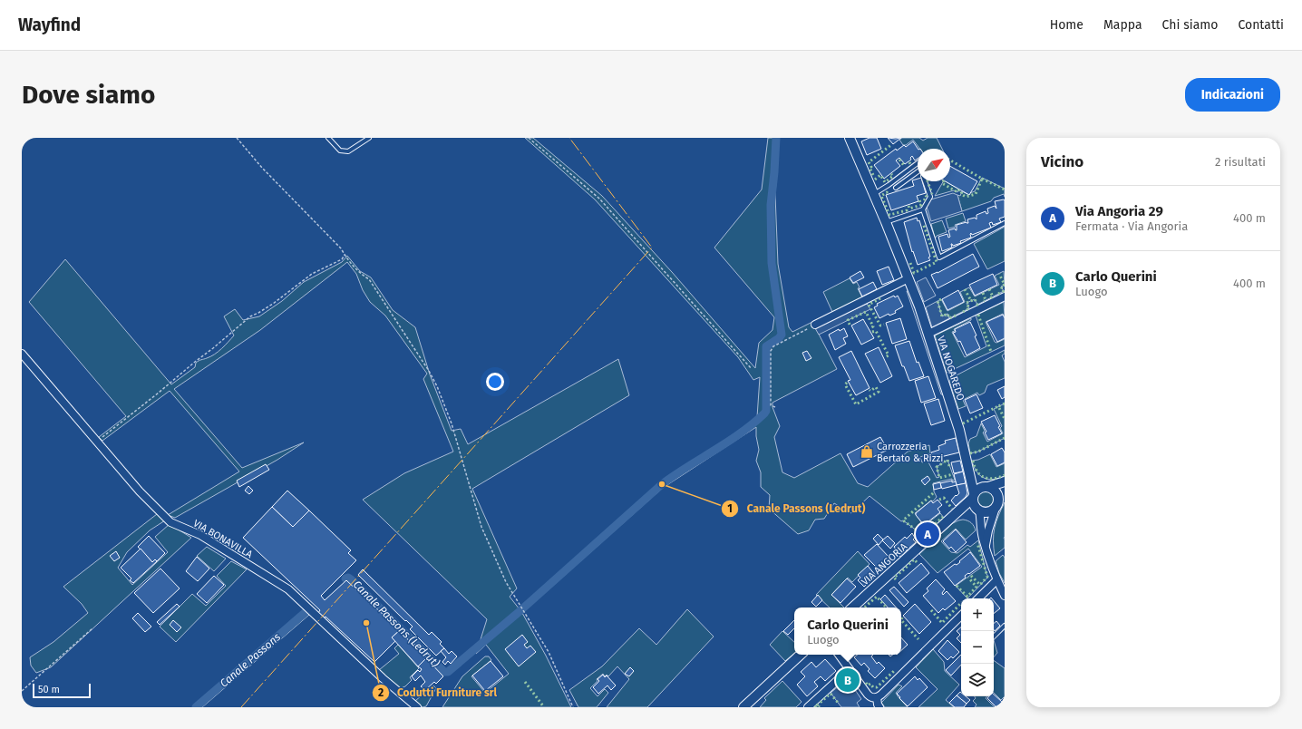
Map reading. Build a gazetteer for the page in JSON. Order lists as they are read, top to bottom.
{
  "streets": {
    "street": ["VIA NOGAREDO", "VIA BONAVILLA", "VIA ANGORIA"]
  },
  "crossings": [
    ["VIA NOGAREDO", "VIA ANGORIA"]
  ],
  "water": ["Canale Passons (Ledrut)", "Canale Passons"],
  "places": {
    "shop": ["Carrozzeria Bertato & Rizzi"],
    "other": ["Canale Passons (Ledrut)", "Codutti Furniture srl"]
  },
  "scale_bar": "50 m",
  "north": "top right",
  "page": {
    "header": "Wayfind",
    "nav": [
      "Home",
      "Mappa",
      "Chi siamo",
      "Contatti"
    ],
    "buttons": "Indicazioni",
    "title": "Dove siamo",
    "heading": ["Vicino", "2 risultati"],
    "list": [
      {
        "mark": "A",
        "name": "Via Angoria 29",
        "note": "Fermata · Via Angoria",
        "value": "400 m"
      },
      {
        "mark": "B",
        "name": "Carlo Querini",
        "note": "Luogo",
        "value": "400 m"
      }
    ],
    "pins": ["A", "B"],
    "map_buttons": ["+", "−"],
    "popup": ["Carlo Querini", "Luogo"],
    "scale": "50 m"
  }
}
